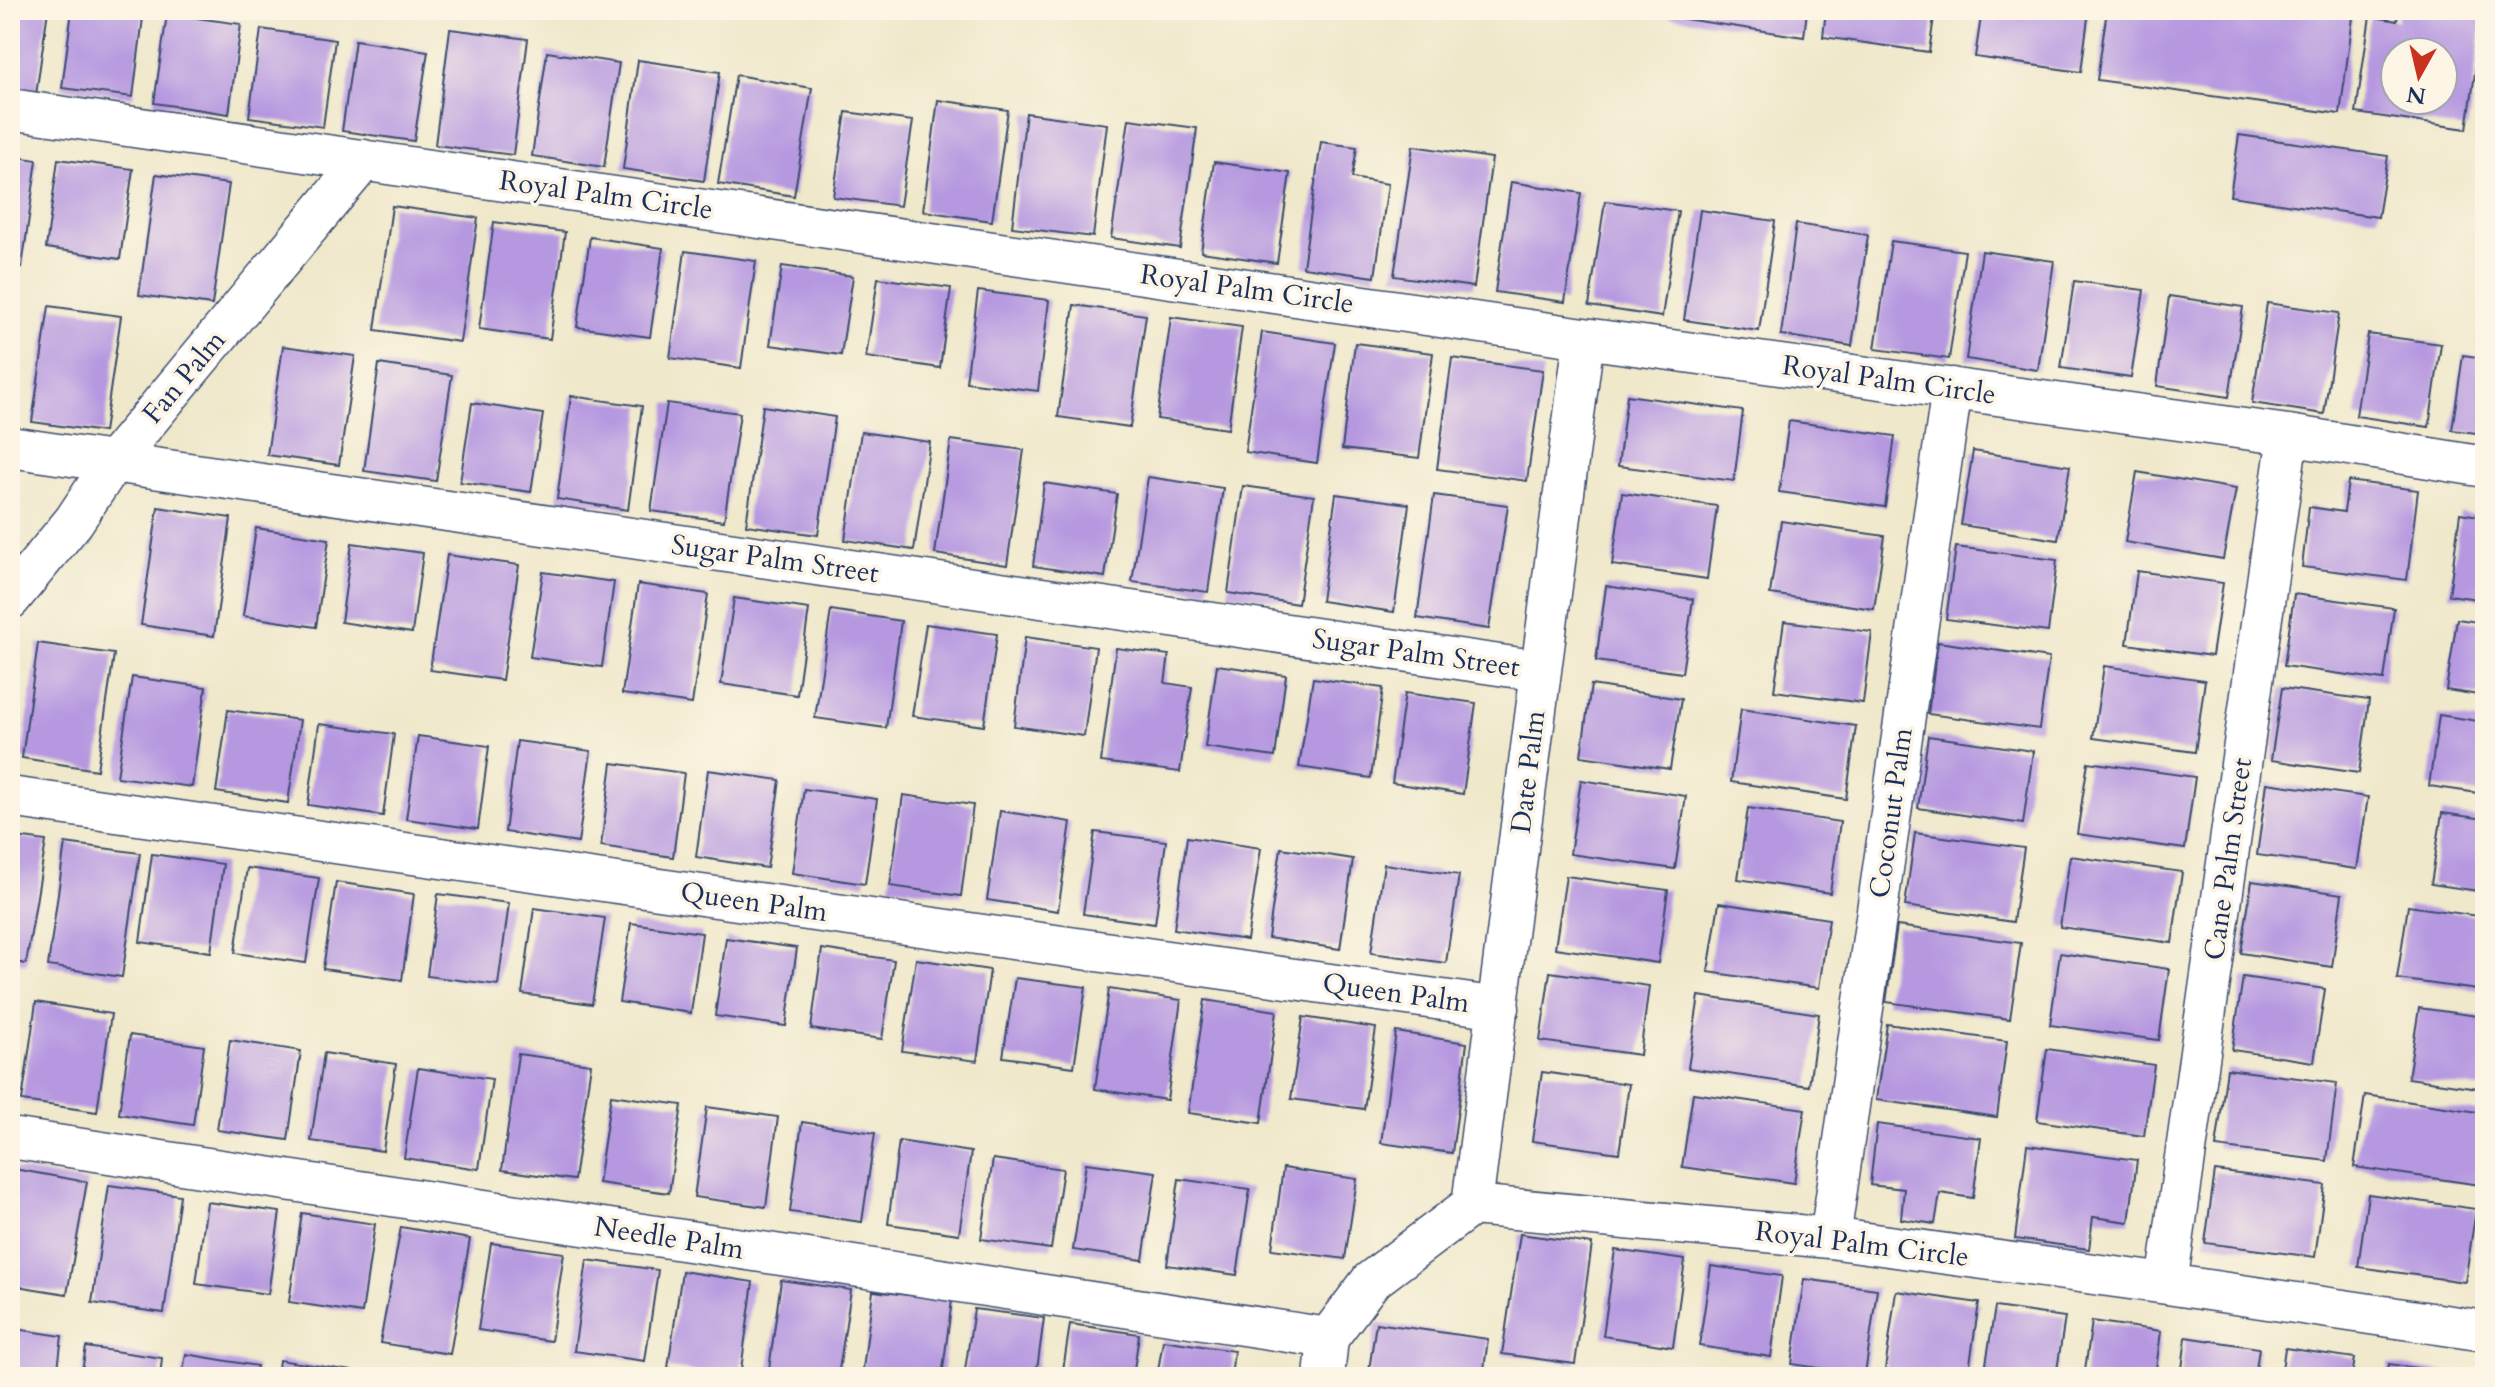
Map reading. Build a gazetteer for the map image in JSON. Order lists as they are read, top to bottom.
{
  "streets": {
    "street": [
      "Royal Palm Circle",
      "Fan Palm",
      "Sugar Palm Street",
      "Date Palm",
      "Coconut Palm",
      "Cane Palm Street",
      "Queen Palm",
      "Needle Palm"
    ]
  },
  "crossings": [
    ["Royal Palm Circle", "Fan Palm"],
    ["Royal Palm Circle", "Date Palm"],
    ["Royal Palm Circle", "Coconut Palm"],
    ["Royal Palm Circle", "Cane Palm Street"],
    ["Fan Palm", "Sugar Palm Street"],
    ["Sugar Palm Street", "Date Palm"],
    ["Date Palm", "Queen Palm"]
  ],
  "north": "bottom"
}
